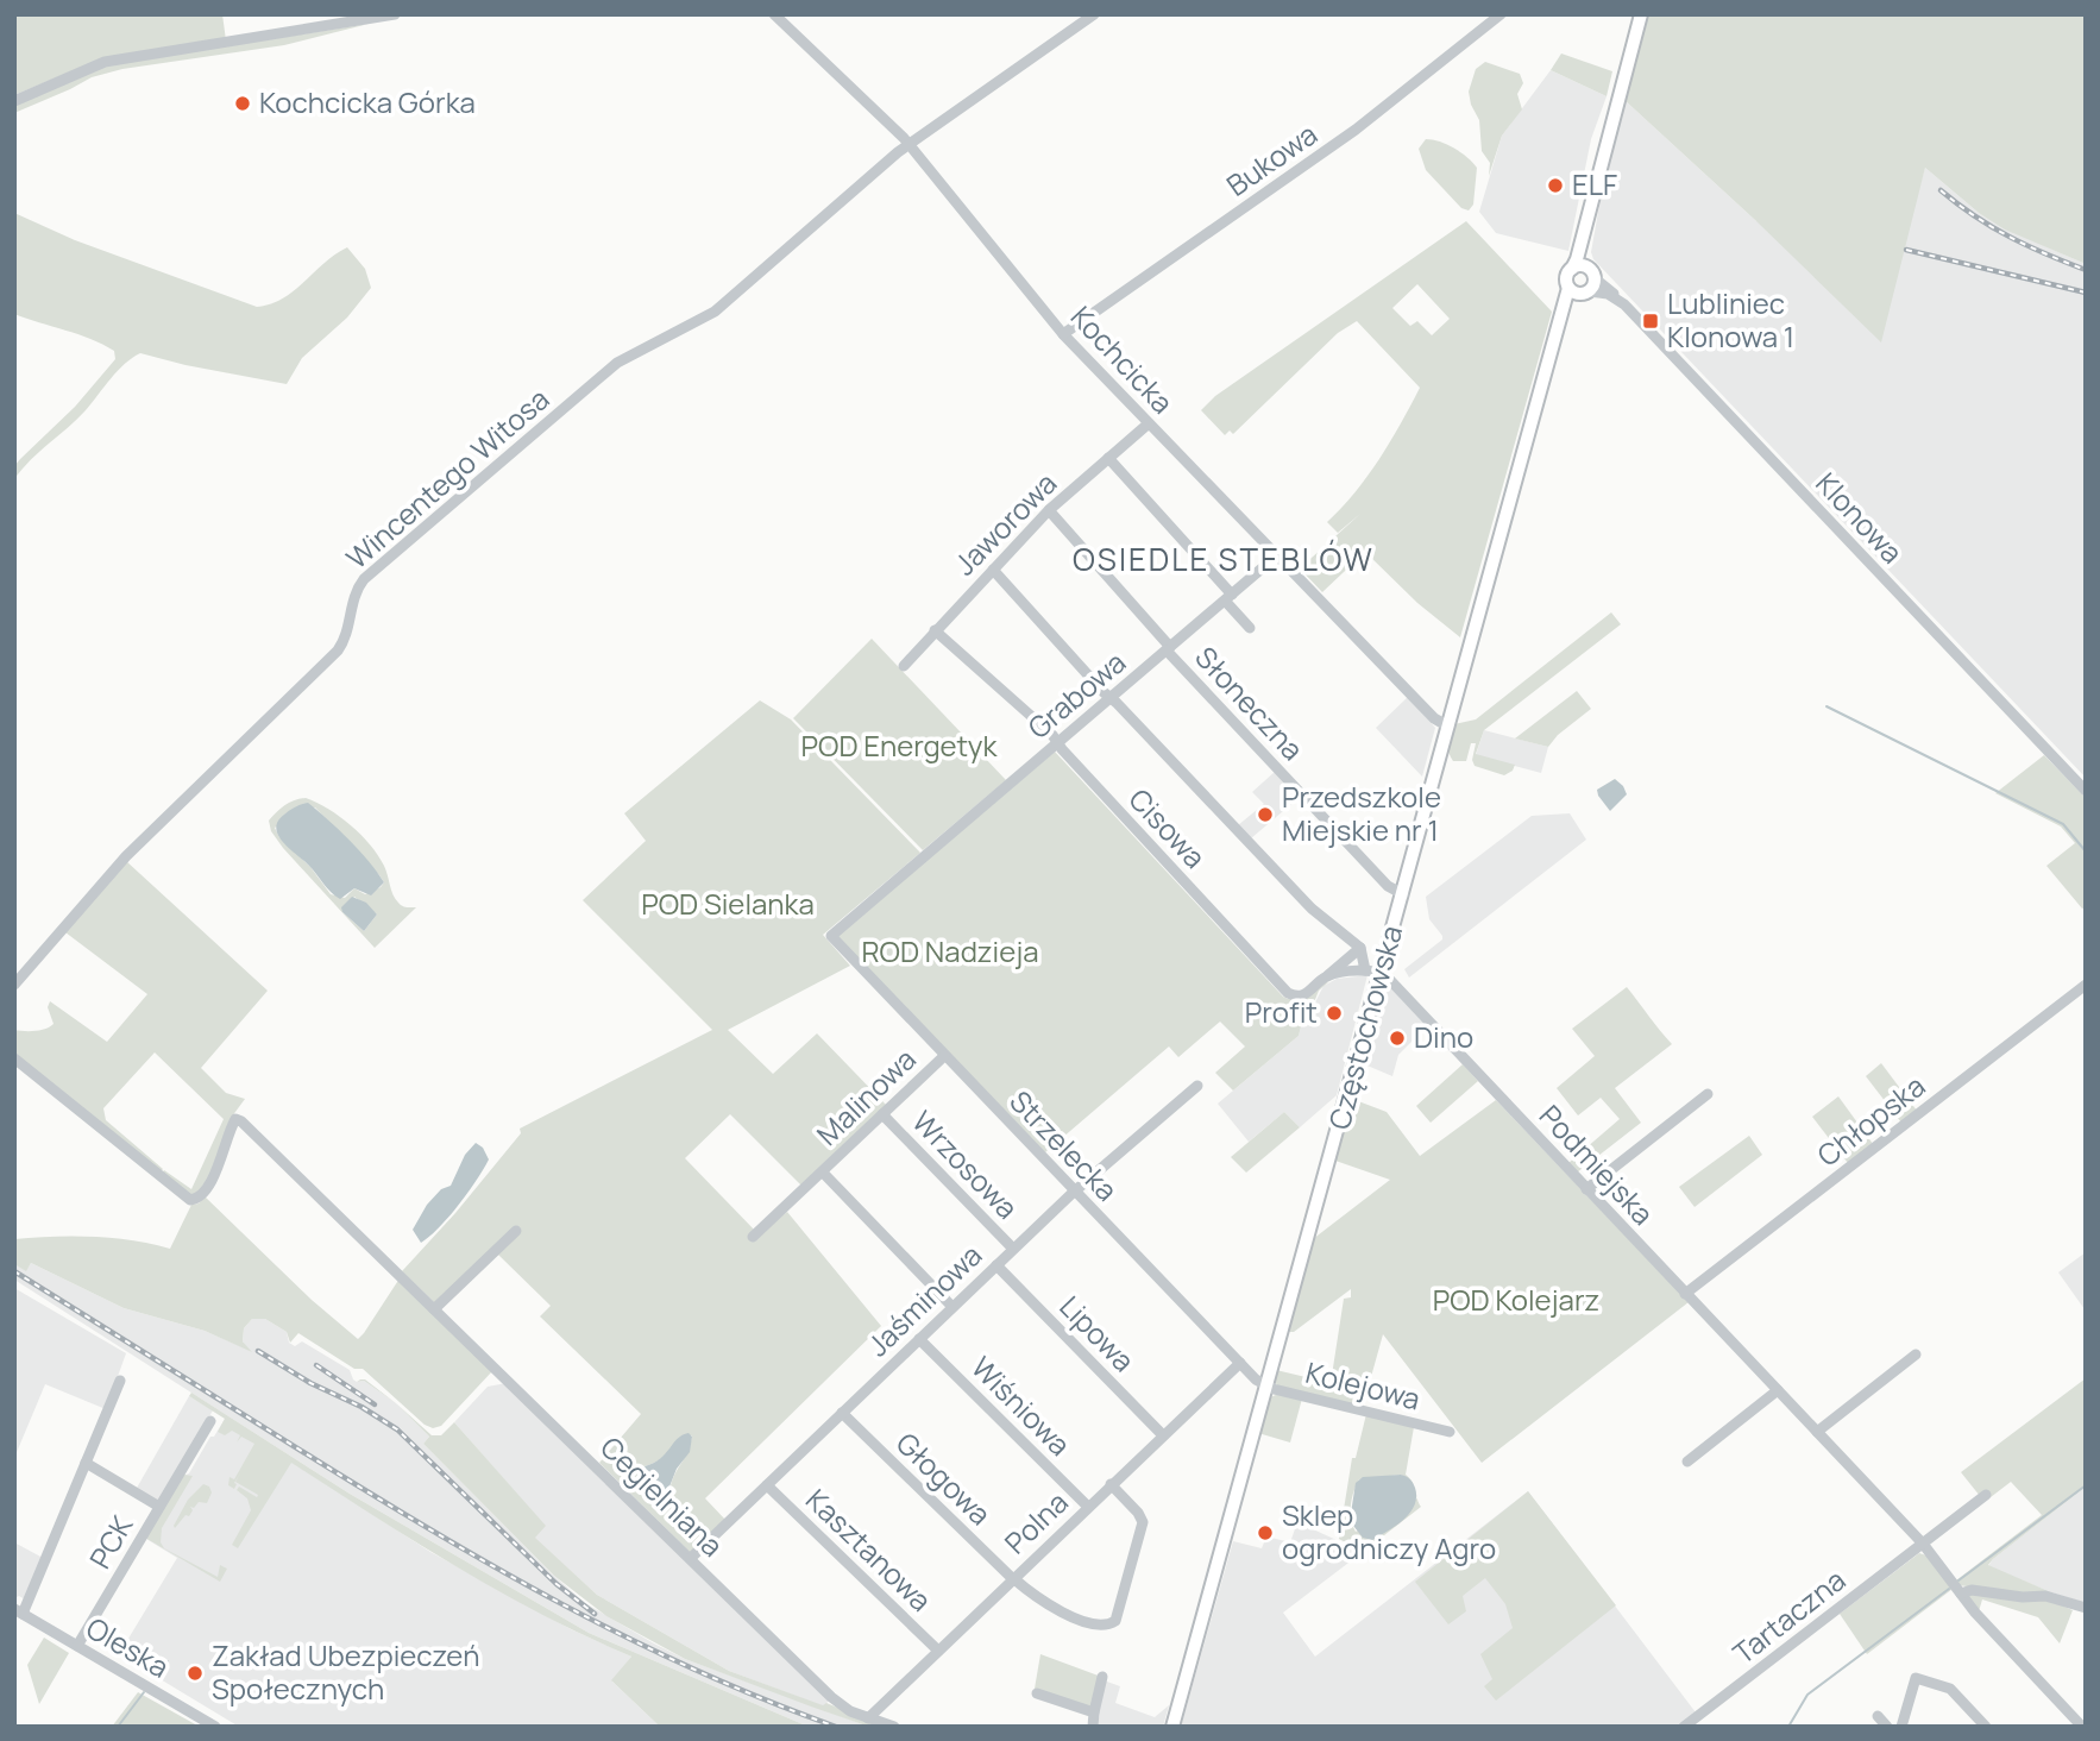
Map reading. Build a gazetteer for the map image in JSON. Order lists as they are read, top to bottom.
{
  "streets": {
    "main road": ["Częstochowska"],
    "street": [
      "Bukowa",
      "Kochcicka",
      "Wincentego Witosa",
      "Klonowa",
      "Jaworowa",
      "Grabowa",
      "Słoneczna",
      "Cisowa",
      "Malinowa",
      "Chłopska",
      "Strzelecka",
      "Wrzosowa",
      "Podmiejska",
      "Jaśminowa",
      "Lipowa",
      "Kolejowa",
      "Wiśniowa",
      "Głogowa",
      "Cegielniana",
      "Polna",
      "PCK",
      "Kasztanowa",
      "Tartaczna",
      "Oleska"
    ]
  },
  "crossings": [
    ["Bukowa", "Kochcicka"],
    ["Kochcicka", "Wincentego Witosa"],
    ["Kochcicka", "Jaworowa"],
    ["Kochcicka", "Grabowa"],
    ["Kochcicka", "Częstochowska"],
    ["Klonowa", "Częstochowska"],
    ["Jaworowa", "Słoneczna"],
    ["Jaworowa", "Cisowa"],
    ["Grabowa", "Słoneczna"],
    ["Grabowa", "Cisowa"],
    ["Grabowa", "Strzelecka"],
    ["Słoneczna", "Częstochowska"],
    ["Cisowa", "Częstochowska"],
    ["Cisowa", "Podmiejska"],
    ["Częstochowska", "Strzelecka"],
    ["Częstochowska", "Podmiejska"],
    ["Częstochowska", "Kolejowa"],
    ["Malinowa", "Strzelecka"],
    ["Malinowa", "Wrzosowa"],
    ["Malinowa", "Jaśminowa"],
    ["Chłopska", "Podmiejska"],
    ["Strzelecka", "Jaśminowa"],
    ["Strzelecka", "Kolejowa"],
    ["Strzelecka", "Polna"],
    ["Wrzosowa", "Jaśminowa"],
    ["Podmiejska", "Tartaczna"],
    ["Jaśminowa", "Lipowa"],
    ["Jaśminowa", "Wiśniowa"],
    ["Jaśminowa", "Głogowa"],
    ["Jaśminowa", "Cegielniana"],
    ["Jaśminowa", "Kasztanowa"],
    ["Lipowa", "Polna"],
    ["Wiśniowa", "Polna"],
    ["Głogowa", "Polna"],
    ["Cegielniana", "Polna"],
    ["Polna", "Kasztanowa"],
    ["PCK", "Oleska"]
  ],
  "districts": ["OSIEDLE STEBLÓW"],
  "parks": [
    "POD Energetyk",
    "POD Sielanka",
    "ROD Nadzieja",
    "POD Kolejarz"
  ],
  "places": {
    "other": [
      "Kochcicka Górka",
      "ELF",
      "Przedszkole Miejskie nr 1",
      "Profit",
      "Dino",
      "Sklep ogrodniczy Agro",
      "Zakład Ubezpieczeń Społecznych"
    ],
    "transit": ["Lubliniec Klonowa 1"]
  }
}
